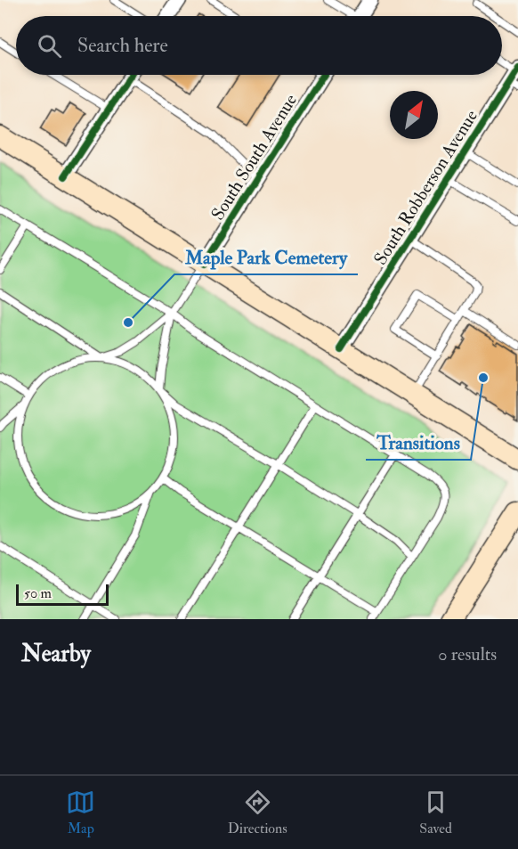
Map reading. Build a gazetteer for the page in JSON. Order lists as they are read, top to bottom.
{
  "streets": {
    "street": ["South South Avenue", "South Robberson Avenue"]
  },
  "places": ["Maple Park Cemetery", "Transitions"],
  "scale_bar": "50 m",
  "north": "top right",
  "page": {
    "search": "Search here",
    "scale": "50 m",
    "heading": ["Nearby", "0 results"],
    "nav": ["Map", "Directions", "Saved"]
  }
}
